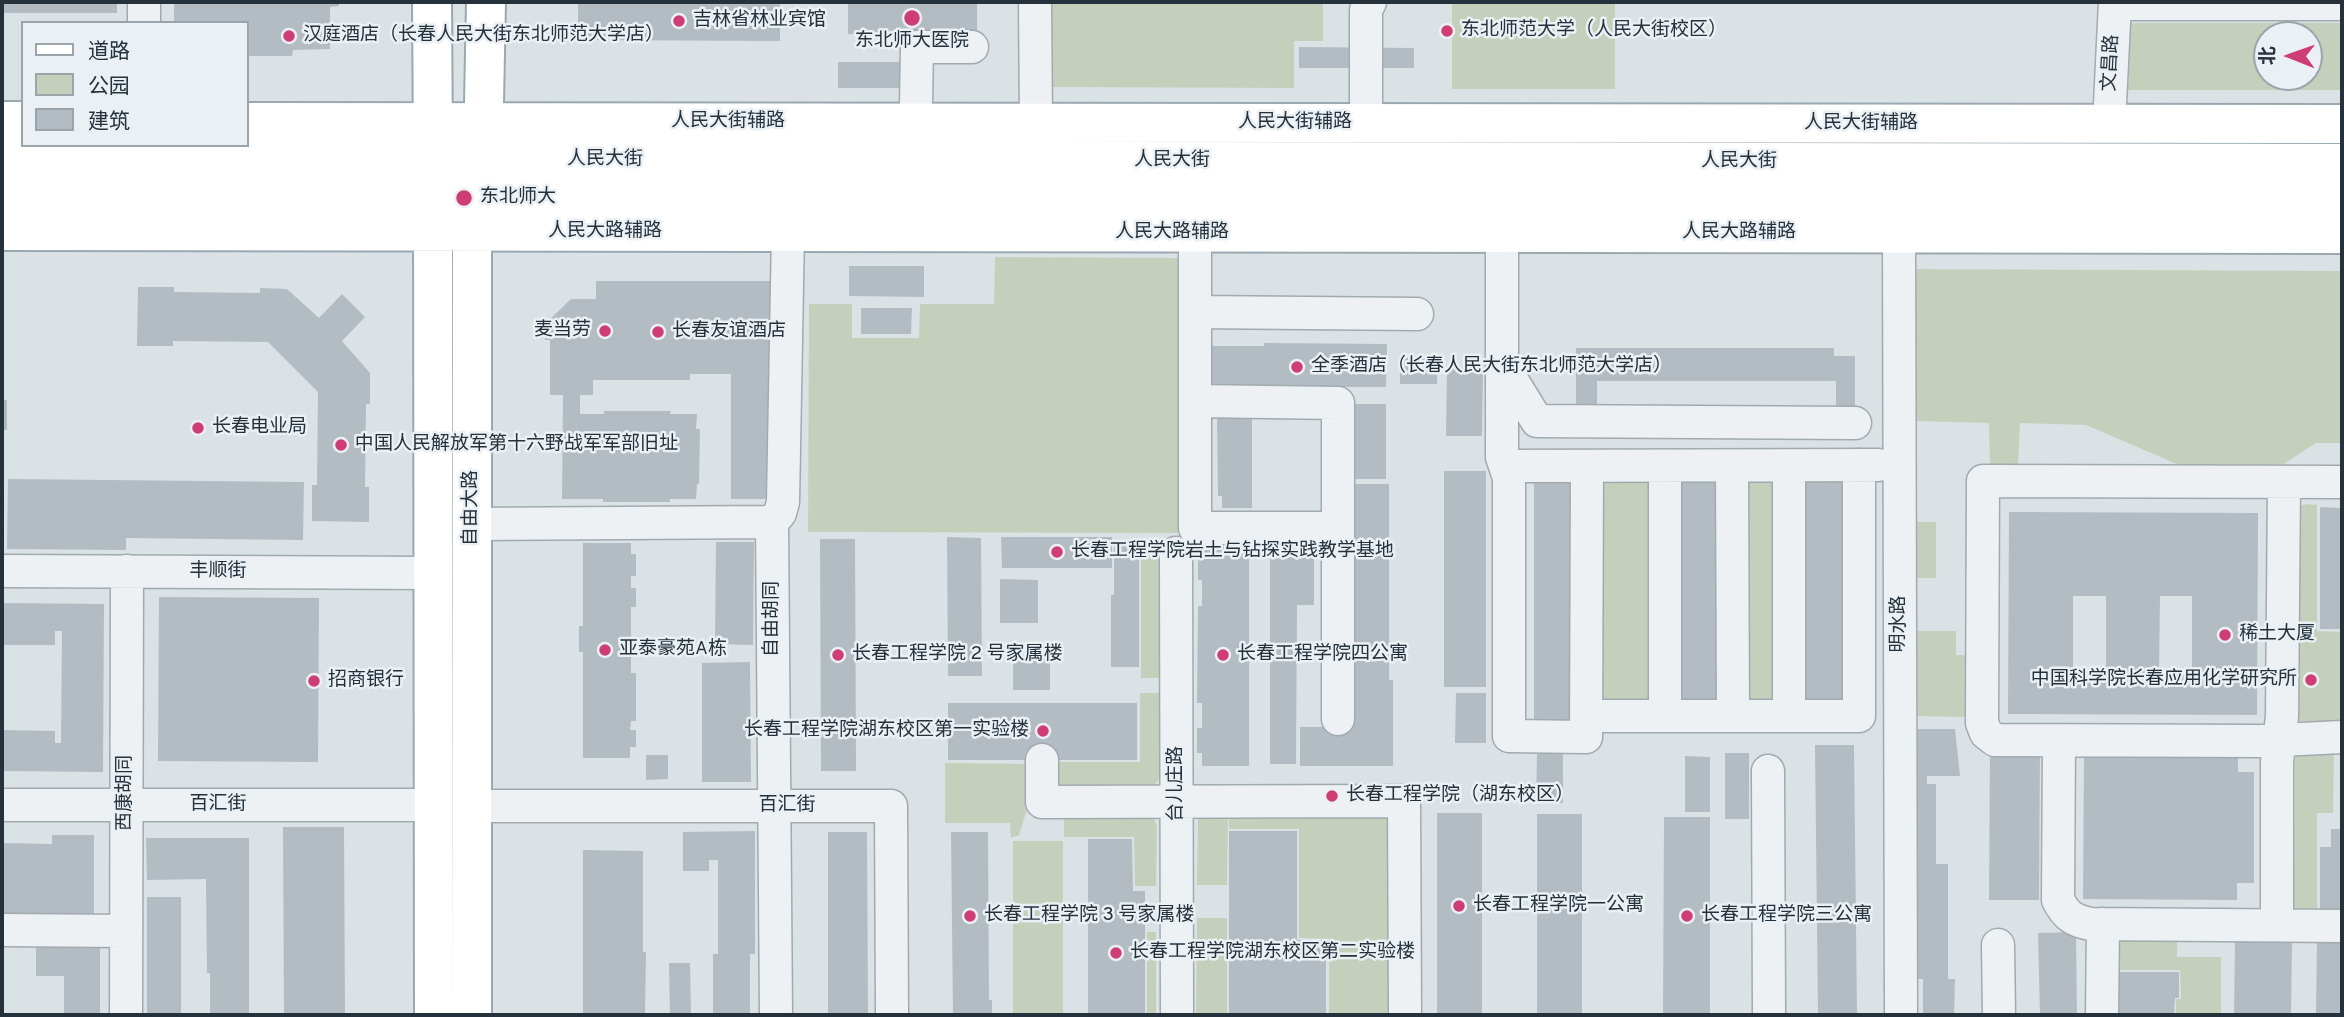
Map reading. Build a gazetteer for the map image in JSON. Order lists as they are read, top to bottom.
{
  "streets": {
    "main road": [
      "人民大街辅路",
      "人民大街",
      "人民大路辅路",
      "自由大路"
    ],
    "street": [
      "文昌路",
      "丰顺街",
      "自由胡同",
      "明水路",
      "台儿庄路",
      "西康胡同",
      "百汇街"
    ]
  },
  "crossings": [
    ["文昌路", "人民大街辅路"],
    ["人民大街辅路", "自由大路"],
    ["人民大街", "人民大路辅路"],
    ["人民大街", "自由大路"],
    ["人民大路辅路", "自由大路"],
    ["人民大路辅路", "自由胡同"],
    ["人民大路辅路", "明水路"],
    ["自由大路", "丰顺街"],
    ["自由大路", "百汇街"],
    ["丰顺街", "西康胡同"],
    ["自由胡同", "百汇街"],
    ["西康胡同", "百汇街"]
  ],
  "places": [
    "东北师大医院",
    "吉林省林业宾馆",
    "东北师范大学（人民大街校区）",
    "汉庭酒店（长春人民大街东北师范大学店）",
    "东北师大",
    "麦当劳",
    "长春友谊酒店",
    "全季酒店（长春人民大街东北师范大学店）",
    "长春电业局",
    "中国人民解放军第十六野战军军部旧址",
    "长春工程学院岩土与钻探实践教学基地",
    "稀土大厦",
    "亚泰豪苑A栋",
    "长春工程学院 2 号家属楼",
    "长春工程学院四公寓",
    "中国科学院长春应用化学研究所",
    "招商银行",
    "长春工程学院湖东校区第一实验楼",
    "长春工程学院（湖东校区）",
    "长春工程学院一公寓",
    "长春工程学院 3 号家属楼",
    "长春工程学院三公寓",
    "长春工程学院湖东校区第二实验楼"
  ],
  "legend": ["道路", "公园", "建筑"],
  "north": "left"
}
